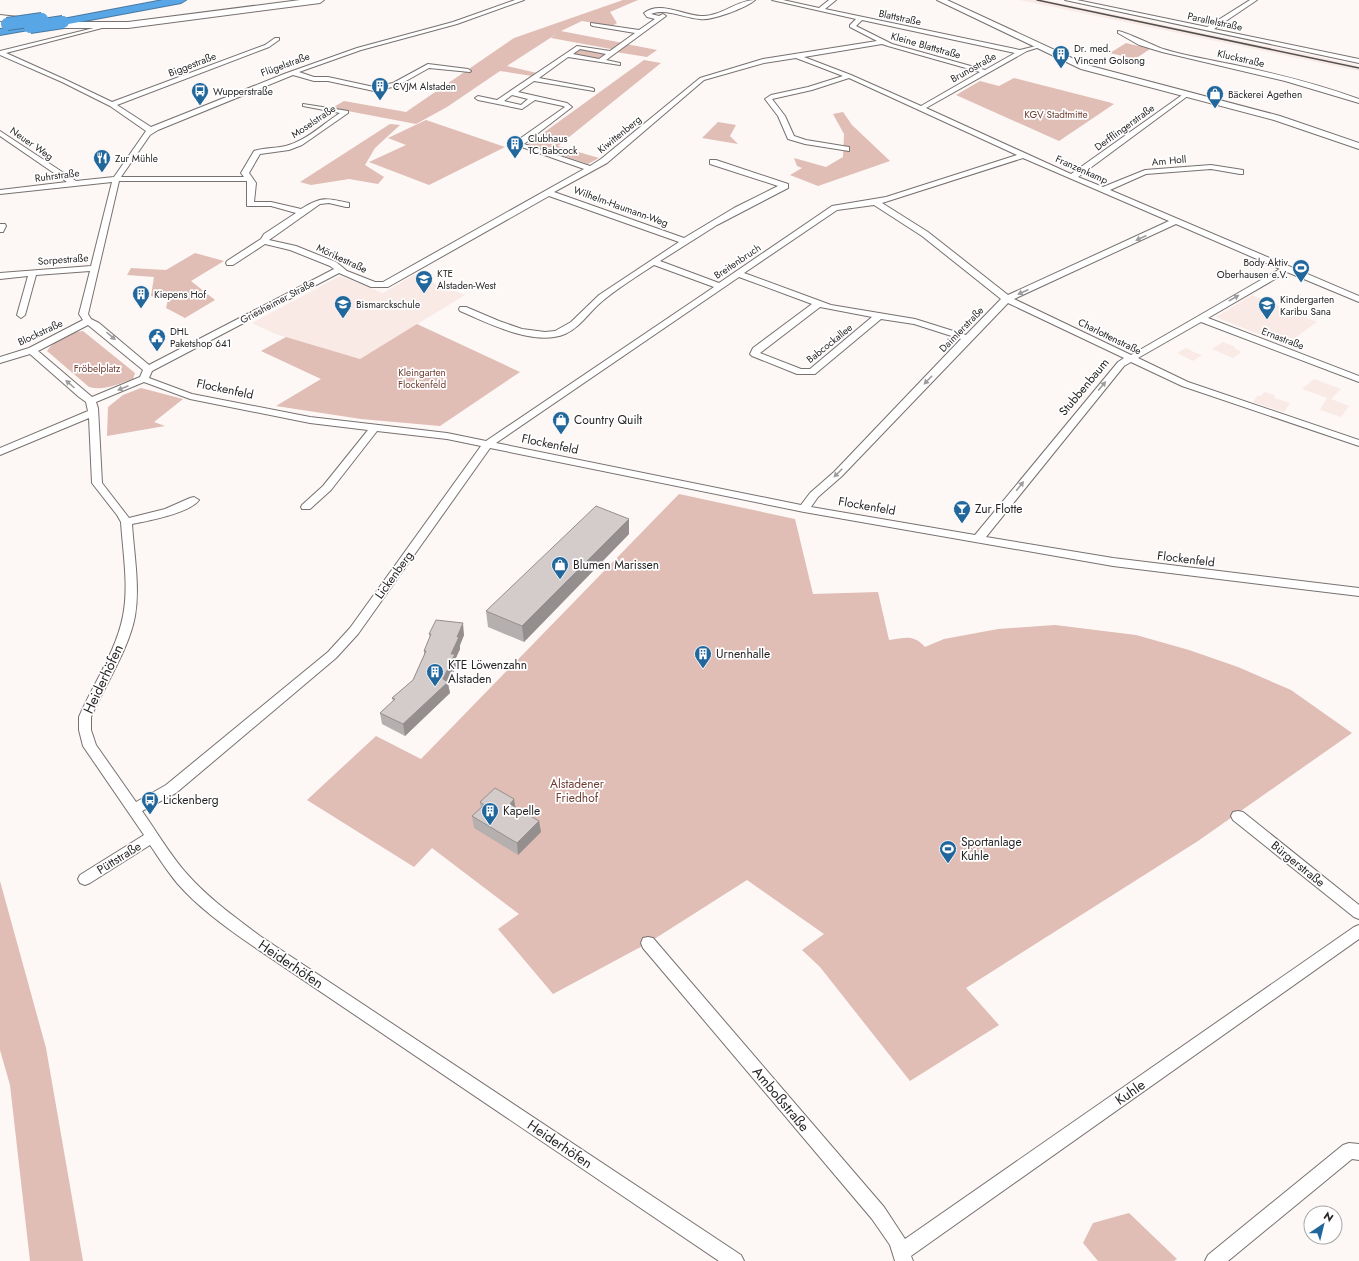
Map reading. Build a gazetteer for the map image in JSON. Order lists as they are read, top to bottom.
{
  "streets": {
    "street": [
      "Blattstraße",
      "Parallelstraße",
      "Kleine Blattstraße",
      "Kluckstraße",
      "Biggestraße",
      "Flügelstraße",
      "Brunostraße",
      "Moselstraße",
      "Derfflingerstraße",
      "Kiwittenberg",
      "Neuer Weg",
      "Am Holl",
      "Franzenkamp",
      "Ruhrstraße",
      "Wilhelm-Haumann-Weg",
      "Mörikestraße",
      "Sorpestraße",
      "Breitenbruch",
      "Griesheimer Straße",
      "Daimlerstraße",
      "Blockstraße",
      "Charlottenstraße",
      "Ernastraße",
      "Babcockallee",
      "Stubbenbaum",
      "Flockenfeld",
      "Lickenberg",
      "Heiderhöfen",
      "Püttstraße",
      "Bürgerstraße",
      "Kuhle",
      "Amboßstraße"
    ]
  },
  "crossings": [
    ["Blattstraße", "Kleine Blattstraße"],
    ["Blattstraße", "Brunostraße"],
    ["Kleine Blattstraße", "Brunostraße"],
    ["Kleine Blattstraße", "Kiwittenberg"],
    ["Brunostraße", "Franzenkamp"],
    ["Derfflingerstraße", "Franzenkamp"],
    ["Kiwittenberg", "Franzenkamp"],
    ["Kiwittenberg", "Wilhelm-Haumann-Weg"],
    ["Kiwittenberg", "Mörikestraße"],
    ["Neuer Weg", "Ruhrstraße"],
    ["Am Holl", "Franzenkamp"],
    ["Franzenkamp", "Breitenbruch"],
    ["Franzenkamp", "Daimlerstraße"],
    ["Franzenkamp", "Stubbenbaum"],
    ["Mörikestraße", "Griesheimer Straße"],
    ["Breitenbruch", "Charlottenstraße"],
    ["Breitenbruch", "Babcockallee"],
    ["Breitenbruch", "Flockenfeld"],
    ["Breitenbruch", "Lickenberg"],
    ["Daimlerstraße", "Charlottenstraße"],
    ["Daimlerstraße", "Babcockallee"],
    ["Daimlerstraße", "Flockenfeld"],
    ["Charlottenstraße", "Stubbenbaum"],
    ["Ernastraße", "Stubbenbaum"],
    ["Stubbenbaum", "Flockenfeld"],
    ["Flockenfeld", "Lickenberg"],
    ["Lickenberg", "Heiderhöfen"],
    ["Heiderhöfen", "Püttstraße"],
    ["Kuhle", "Amboßstraße"]
  ],
  "one_way": ["Daimlerstraße", "Stubbenbaum"],
  "parks": [
    "KGV Stadtmitte",
    "Fröbelplatz",
    "Kleingarten Flockenfeld",
    "Alstadener Friedhof"
  ],
  "places": {
    "building": [
      "Dr. med. Vincent Golsong",
      "CVJM Alstaden",
      "Clubhaus TC Babcock",
      "Kiepens Hof",
      "Urnenhalle",
      "KTE Löwenzahn Alstaden",
      "Kapelle"
    ],
    "bus stop": ["Wupperstraße", "Lickenberg"],
    "shop": ["Bäckerei Agethen", "Country Quilt", "Blumen Marissen"],
    "restaurant": ["Zur Mühle"],
    "sports": ["Body Aktiv Oberhausen e.V.", "Sportanlage Kuhle"],
    "school or university": ["KTE Alstaden-West", "Bismarckschule", "Kindergarten Karibu Sana"],
    "public building": ["DHL Paketshop 641"],
    "bar": ["Zur Flotte"]
  },
  "north": "top right"
}
